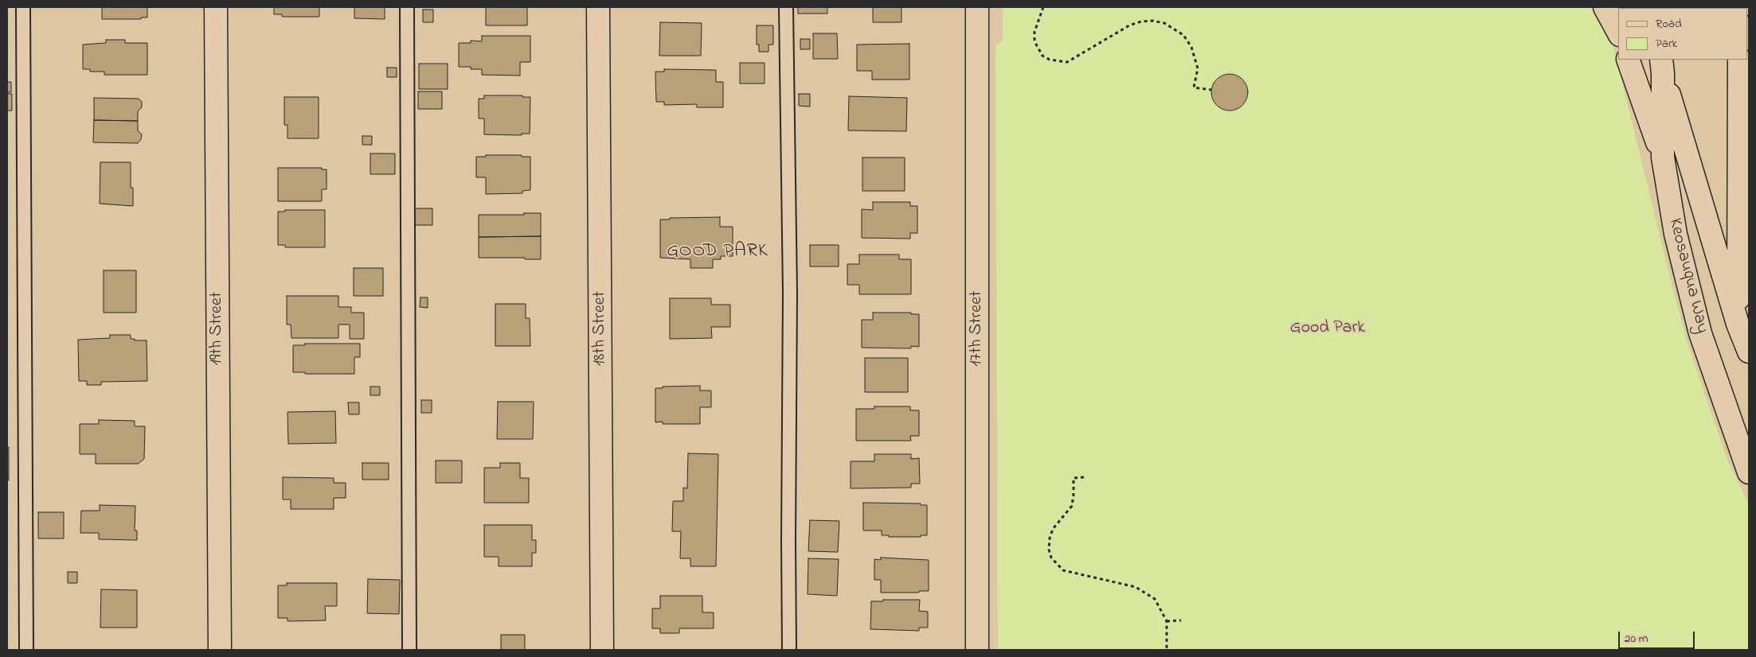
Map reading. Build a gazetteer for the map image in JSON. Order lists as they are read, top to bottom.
{
  "streets": {
    "main road": [
      "Keosauqua Way",
      "19th Street",
      "18th Street",
      "17th Street"
    ]
  },
  "districts": ["GOOD PARK"],
  "parks": ["Good Park"],
  "legend": ["Road", "Park"],
  "scale_bar": "20 m"
}
